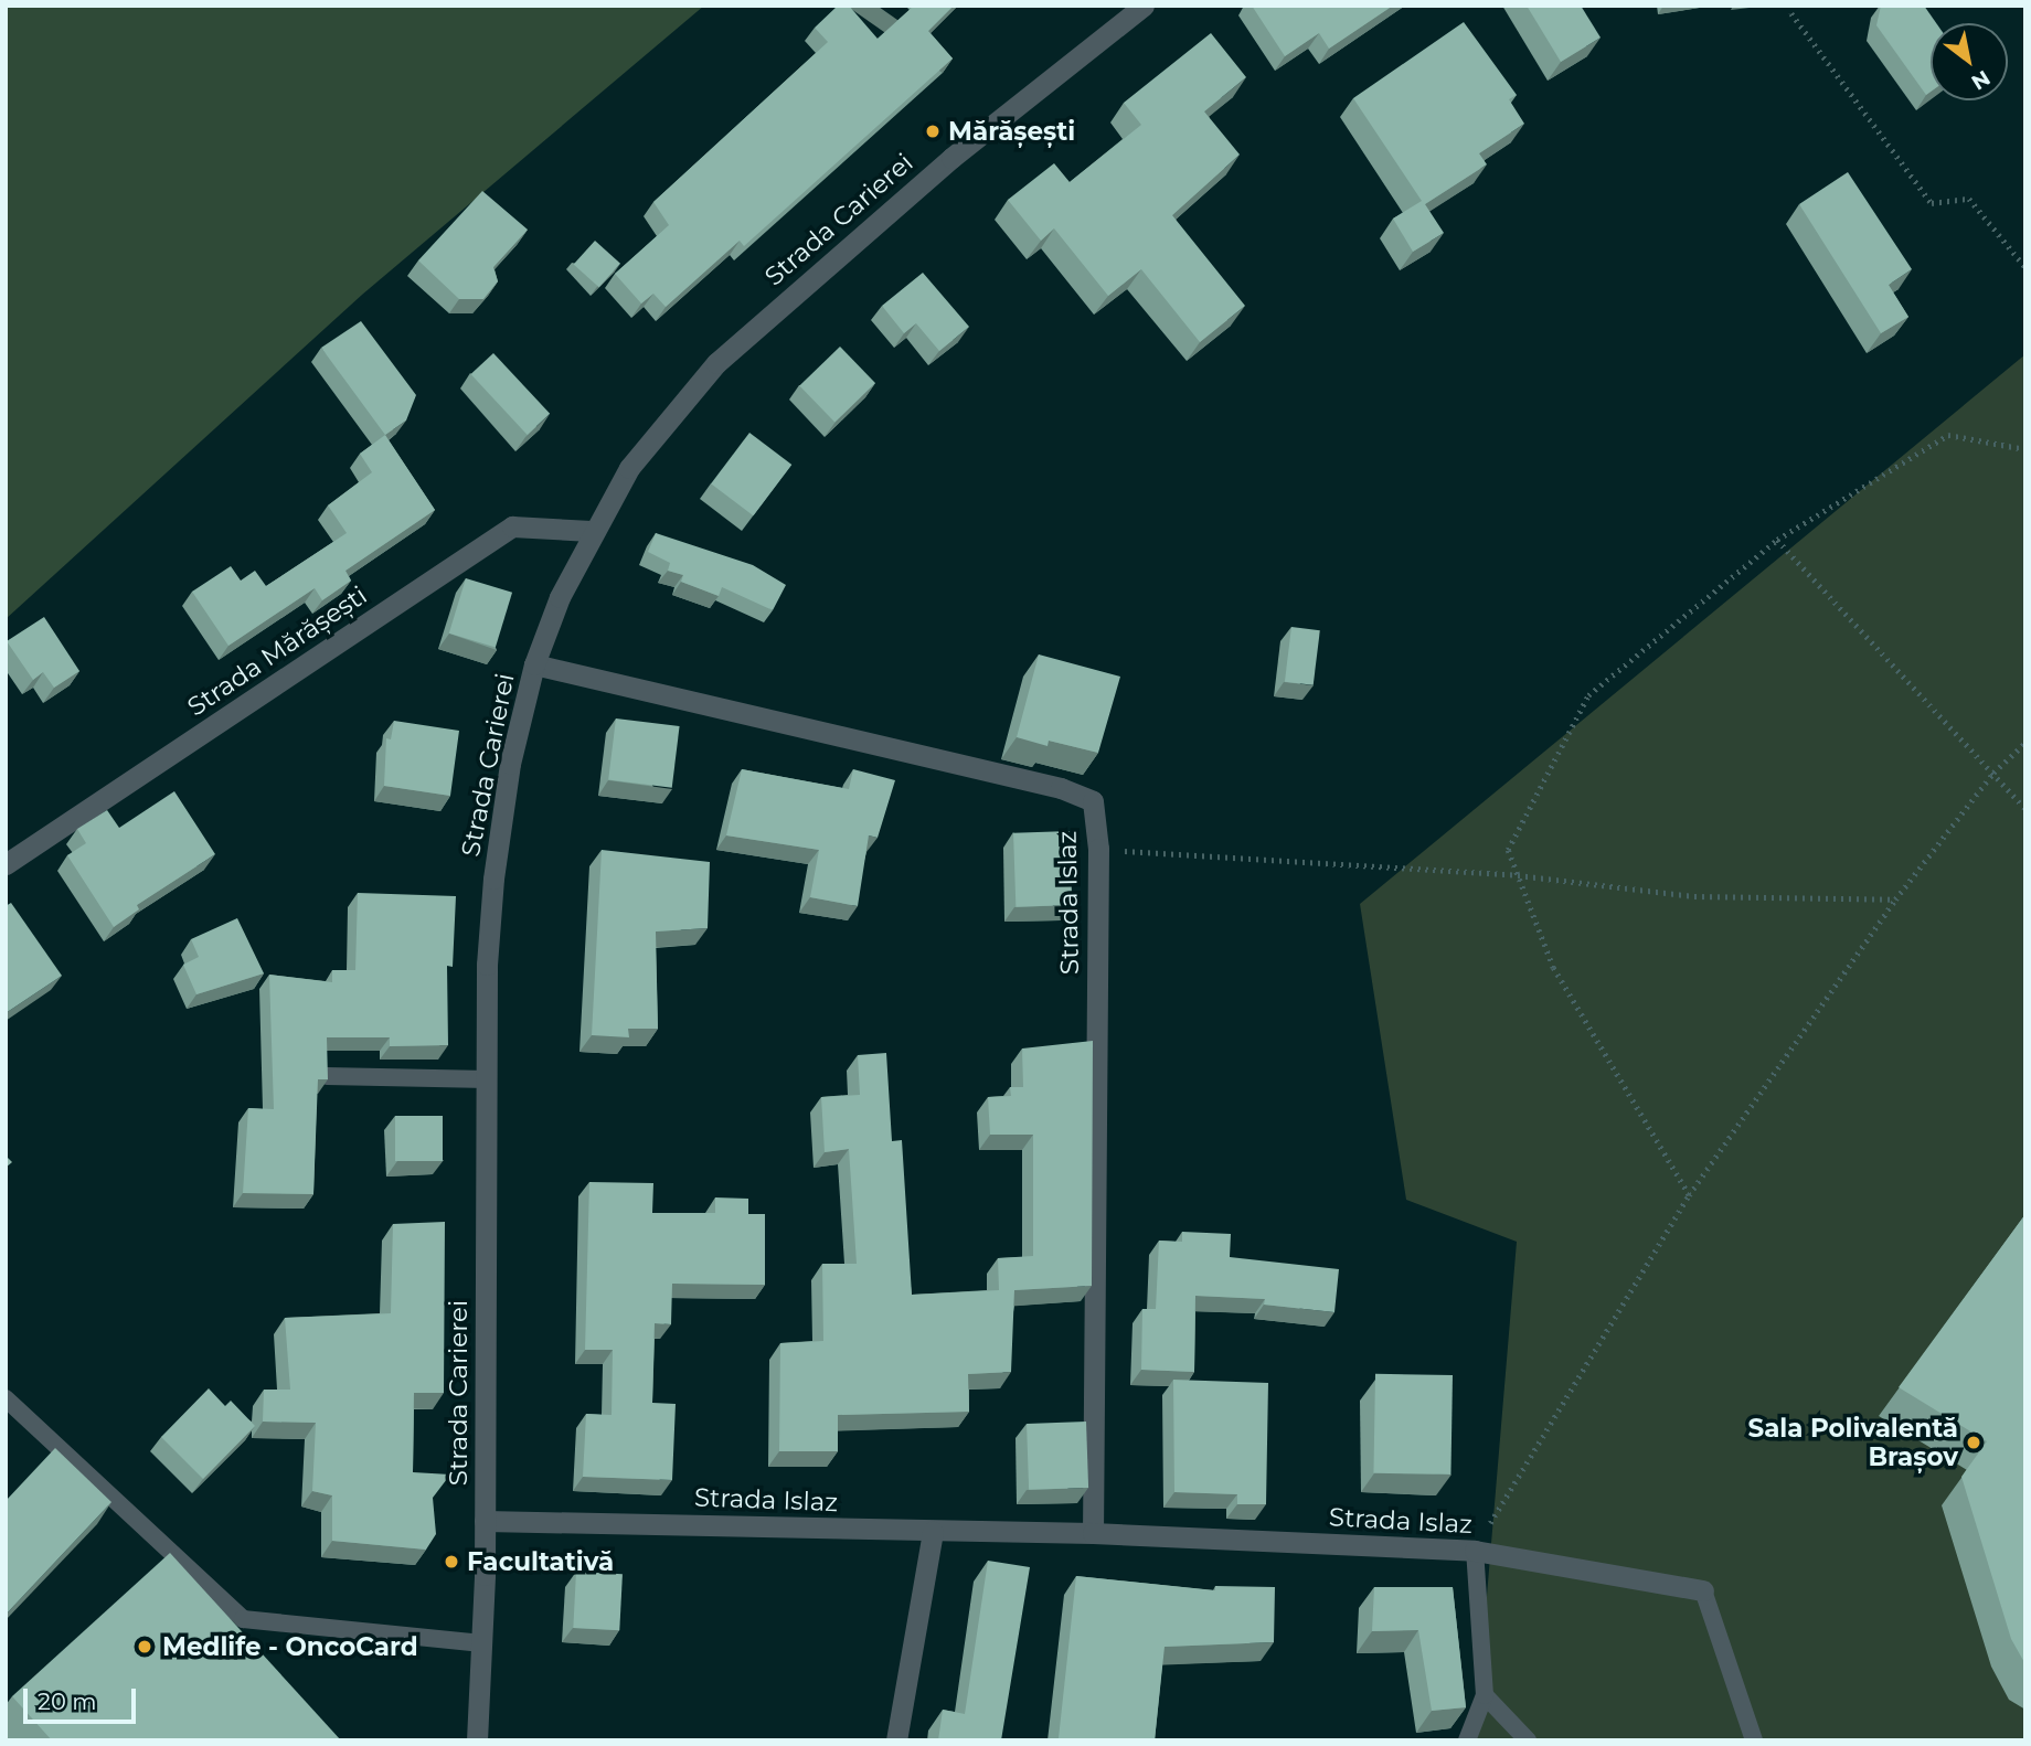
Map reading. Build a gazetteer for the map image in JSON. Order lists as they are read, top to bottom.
{
  "streets": {
    "street": ["Strada Carierei", "Strada Mărășești", "Strada Islaz"]
  },
  "crossings": [
    ["Strada Carierei", "Strada Mărășești"],
    ["Strada Carierei", "Strada Islaz"]
  ],
  "places": [
    "Mărășești",
    "Sala Polivalentă Brașov",
    "Facultativă",
    "Medlife - OncoCard"
  ],
  "scale_bar": "20 m",
  "north": "bottom right"
}
